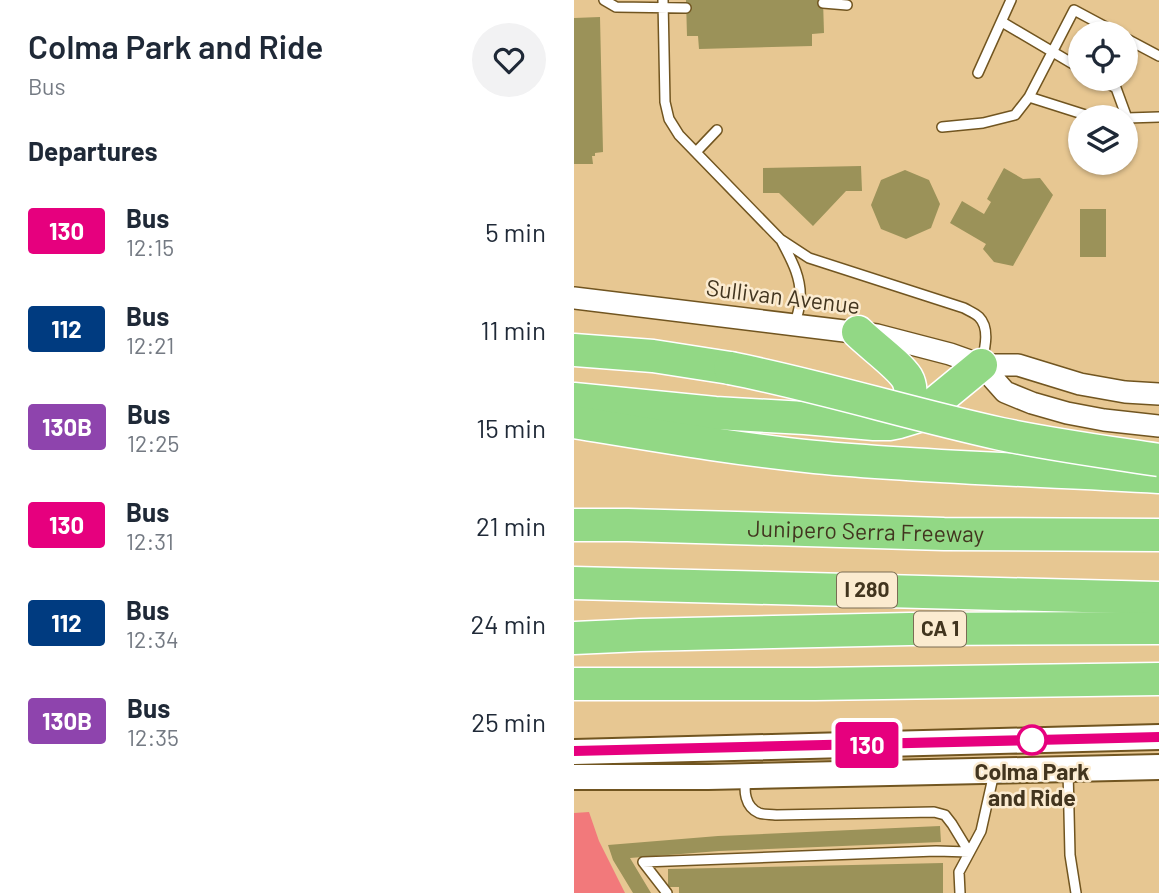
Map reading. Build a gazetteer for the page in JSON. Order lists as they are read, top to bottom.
{
  "streets": {
    "highway": ["Junipero Serra Freeway", "I 280", "CA 1"],
    "street": ["Sullivan Avenue"]
  },
  "places": ["Colma Park and Ride"],
  "lines": ["bus line 130"],
  "page": {
    "heading": [
      ["Colma Park and Ride", "Bus"],
      "Departures"
    ],
    "on_map": "130",
    "list": [
      {
        "mark": "130",
        "name": "Bus",
        "note": "12:15",
        "value": "5 min"
      },
      {
        "mark": "112",
        "name": "Bus",
        "note": "12:21",
        "value": "11 min"
      },
      {
        "mark": "130B",
        "name": "Bus",
        "note": "12:25",
        "value": "15 min"
      },
      {
        "mark": "130",
        "name": "Bus",
        "note": "12:31",
        "value": "21 min"
      },
      {
        "mark": "112",
        "name": "Bus",
        "note": "12:34",
        "value": "24 min"
      },
      {
        "mark": "130B",
        "name": "Bus",
        "note": "12:35",
        "value": "25 min"
      }
    ]
  }
}
